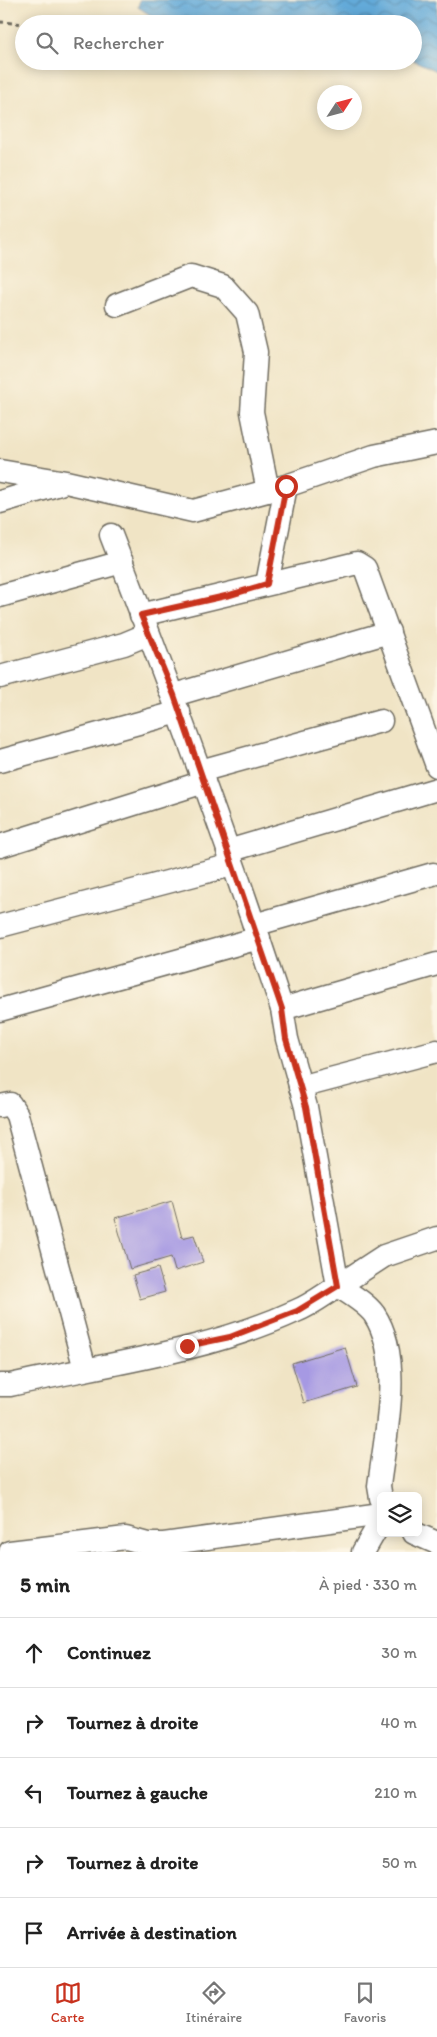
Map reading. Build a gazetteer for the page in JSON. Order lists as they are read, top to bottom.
{
  "north": "top right",
  "page": {
    "search": "Rechercher",
    "heading": ["5 min", "À pied · 330 m"],
    "list": [
      ["Continuez", "30 m"],
      ["Tournez à droite", "40 m"],
      ["Tournez à gauche", "210 m"],
      ["Tournez à droite", "50 m"],
      "Arrivée à destination"
    ],
    "nav": ["Carte", "Itinéraire", "Favoris"]
  }
}
